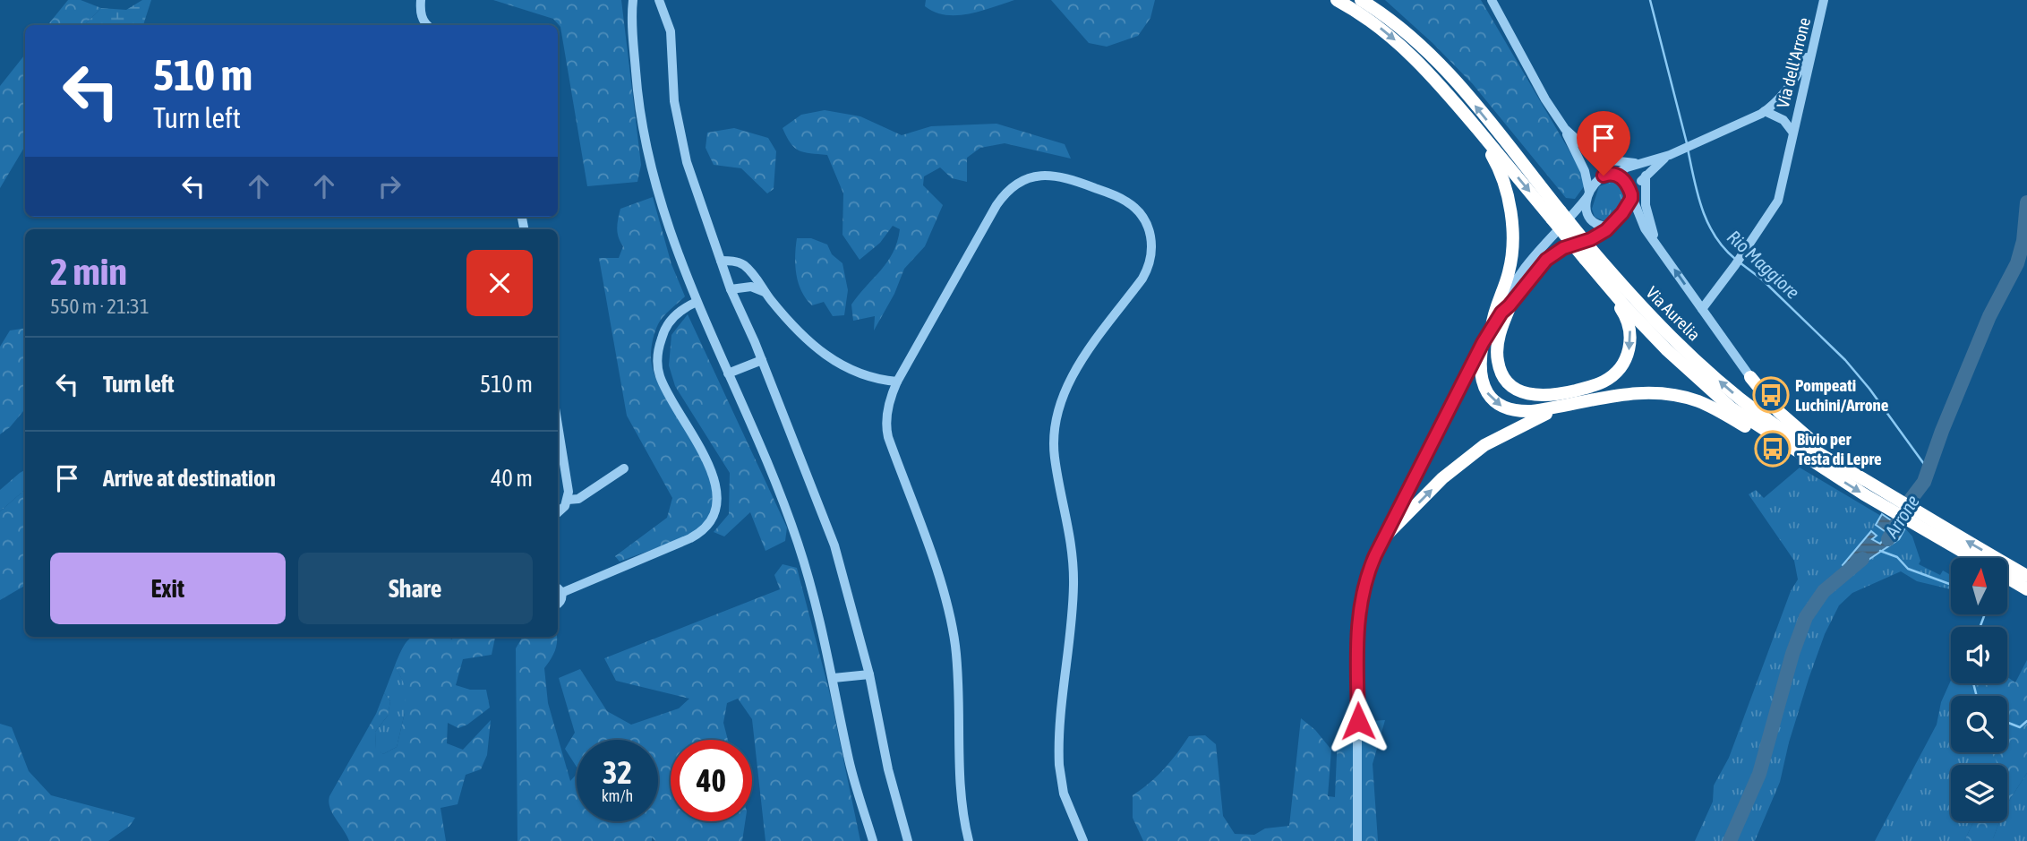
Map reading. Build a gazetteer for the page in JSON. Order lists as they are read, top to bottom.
{
  "streets": {
    "highway": ["Via Aurelia"],
    "street": ["Via dell'Arrone"]
  },
  "water": ["Rio Maggiore", "Arrone"],
  "places": {
    "bus stop": ["Pompeati Luchini/Arrone", "Bivio per Testa di Lepre"]
  },
  "north": "top",
  "page": {
    "turn": ["510 m", "Turn left"],
    "heading": ["2 min", "550 m · 21:31"],
    "list": [
      {
        "name": "Turn left",
        "value": "510 m"
      },
      {
        "name": "Arrive at destination",
        "value": "40 m"
      }
    ],
    "buttons": ["Exit", "Share"],
    "speed": "32 km/h",
    "limit": "40"
  }
}
